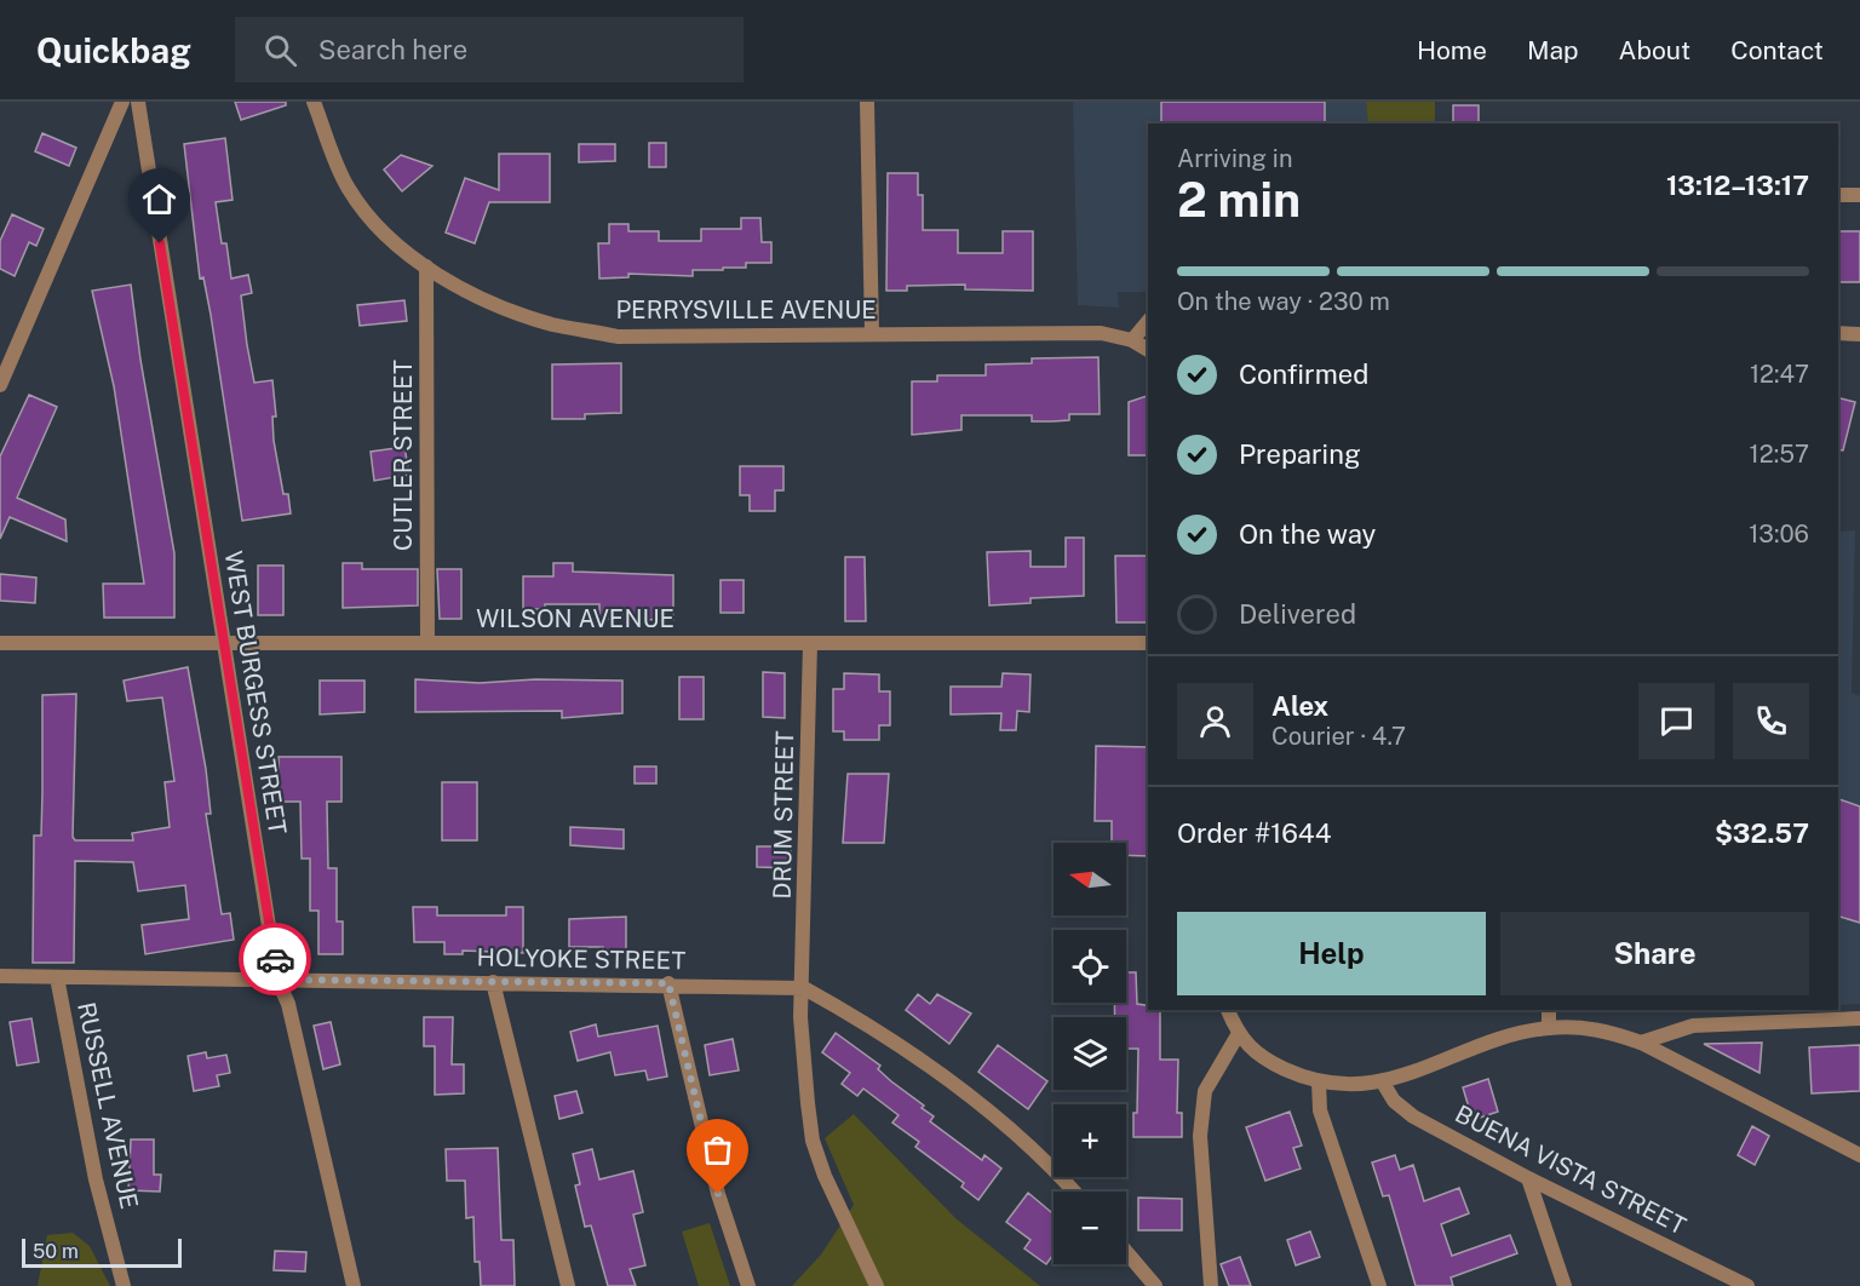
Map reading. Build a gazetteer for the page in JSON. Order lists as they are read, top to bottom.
{
  "streets": {
    "street": [
      "PERRYSVILLE AVENUE",
      "CUTLER STREET",
      "WILSON AVENUE",
      "WEST BURGESS STREET",
      "DRUM STREET",
      "HOLYOKE STREET",
      "RUSSELL AVENUE",
      "BUENA VISTA STREET"
    ]
  },
  "crossings": [
    ["PERRYSVILLE AVENUE", "CUTLER STREET"],
    ["CUTLER STREET", "WILSON AVENUE"],
    ["WILSON AVENUE", "WEST BURGESS STREET"],
    ["WILSON AVENUE", "DRUM STREET"],
    ["WEST BURGESS STREET", "HOLYOKE STREET"],
    ["DRUM STREET", "HOLYOKE STREET"],
    ["HOLYOKE STREET", "RUSSELL AVENUE"]
  ],
  "scale_bar": "50 m",
  "north": "left",
  "page": {
    "header": "Quickbag",
    "search": "Search here",
    "nav": [
      "Home",
      "Map",
      "About",
      "Contact"
    ],
    "heading": ["2 min", "Arriving in", "13:12–13:17"],
    "panel": [
      "Alex",
      "Courier · 4.7",
      "Order #1644",
      "$32.57"
    ],
    "bar": "On the way · 230 m",
    "list": [
      ["Confirmed", "12:47"],
      ["Preparing", "12:57"],
      ["On the way", "13:06"],
      "Delivered"
    ],
    "map_buttons": ["+", "−"],
    "buttons": ["Help", "Share"],
    "scale": "50 m"
  }
}
